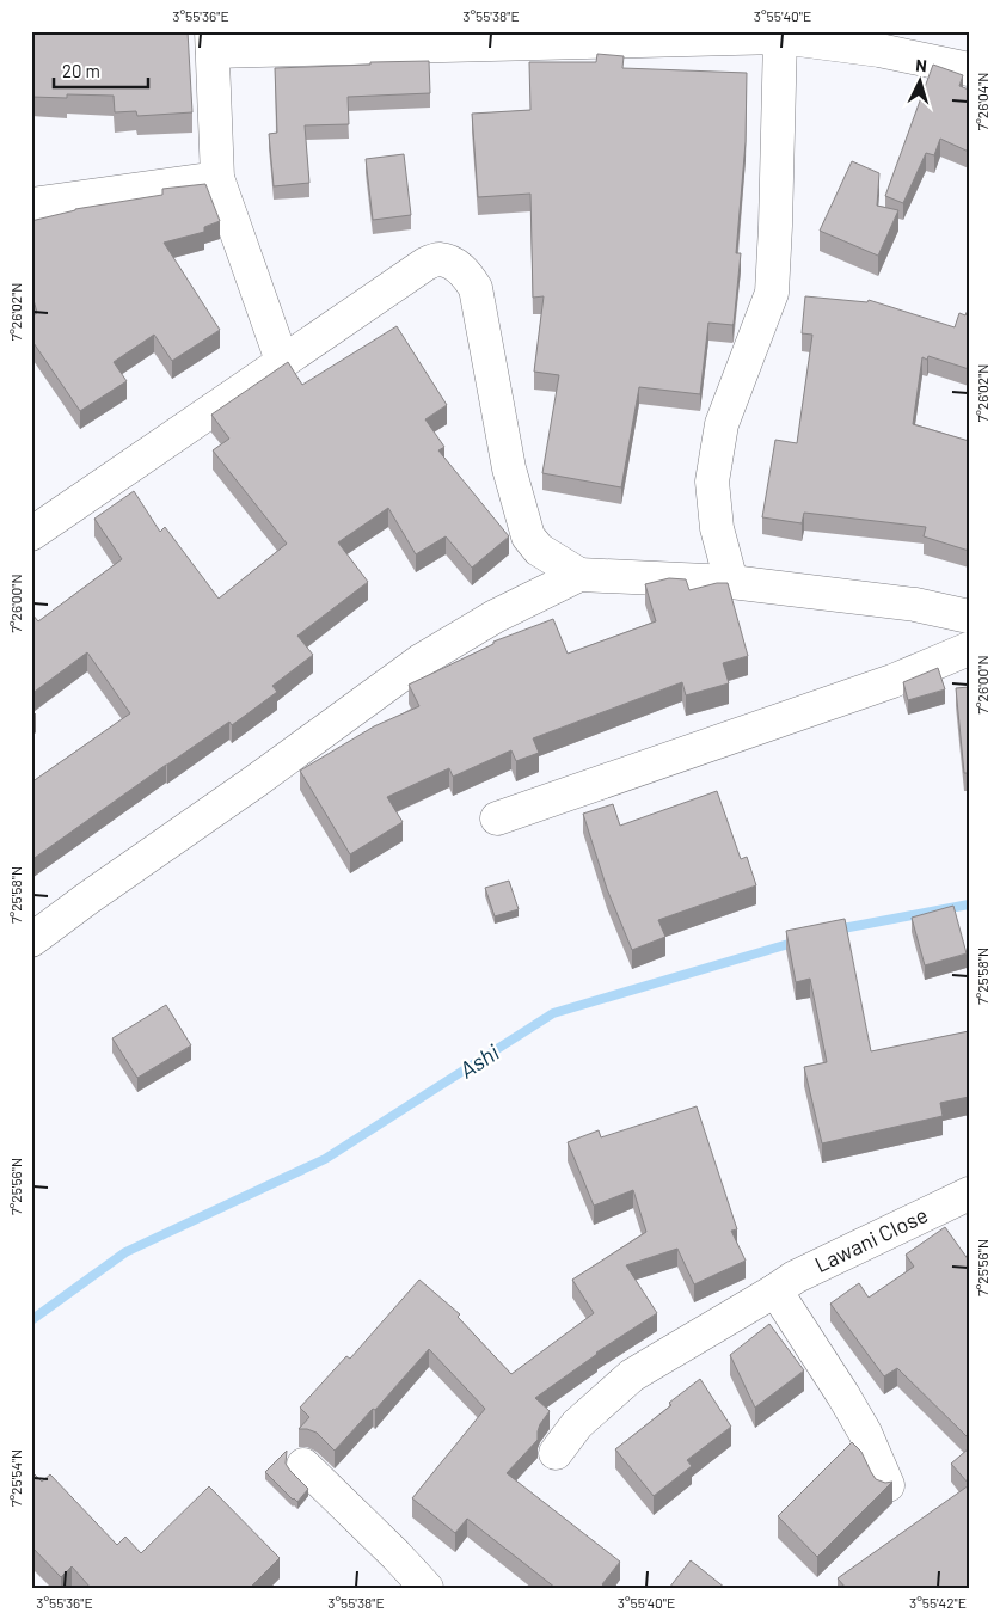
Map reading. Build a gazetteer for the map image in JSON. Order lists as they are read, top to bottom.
{
  "streets": {
    "street": ["Lawani Close"]
  },
  "water": ["Ashi"],
  "scale_bar": "20 m",
  "north": "top",
  "coordinates": [
    "3°55'36\"E",
    "3°55'38\"E",
    "3°55'40\"E",
    "7°26'04\"N",
    "7°26'02\"N",
    "7°26'00\"N",
    "7°25'58\"N",
    "7°25'56\"N",
    "7°25'54\"N",
    "3°55'42\"E"
  ]
}
